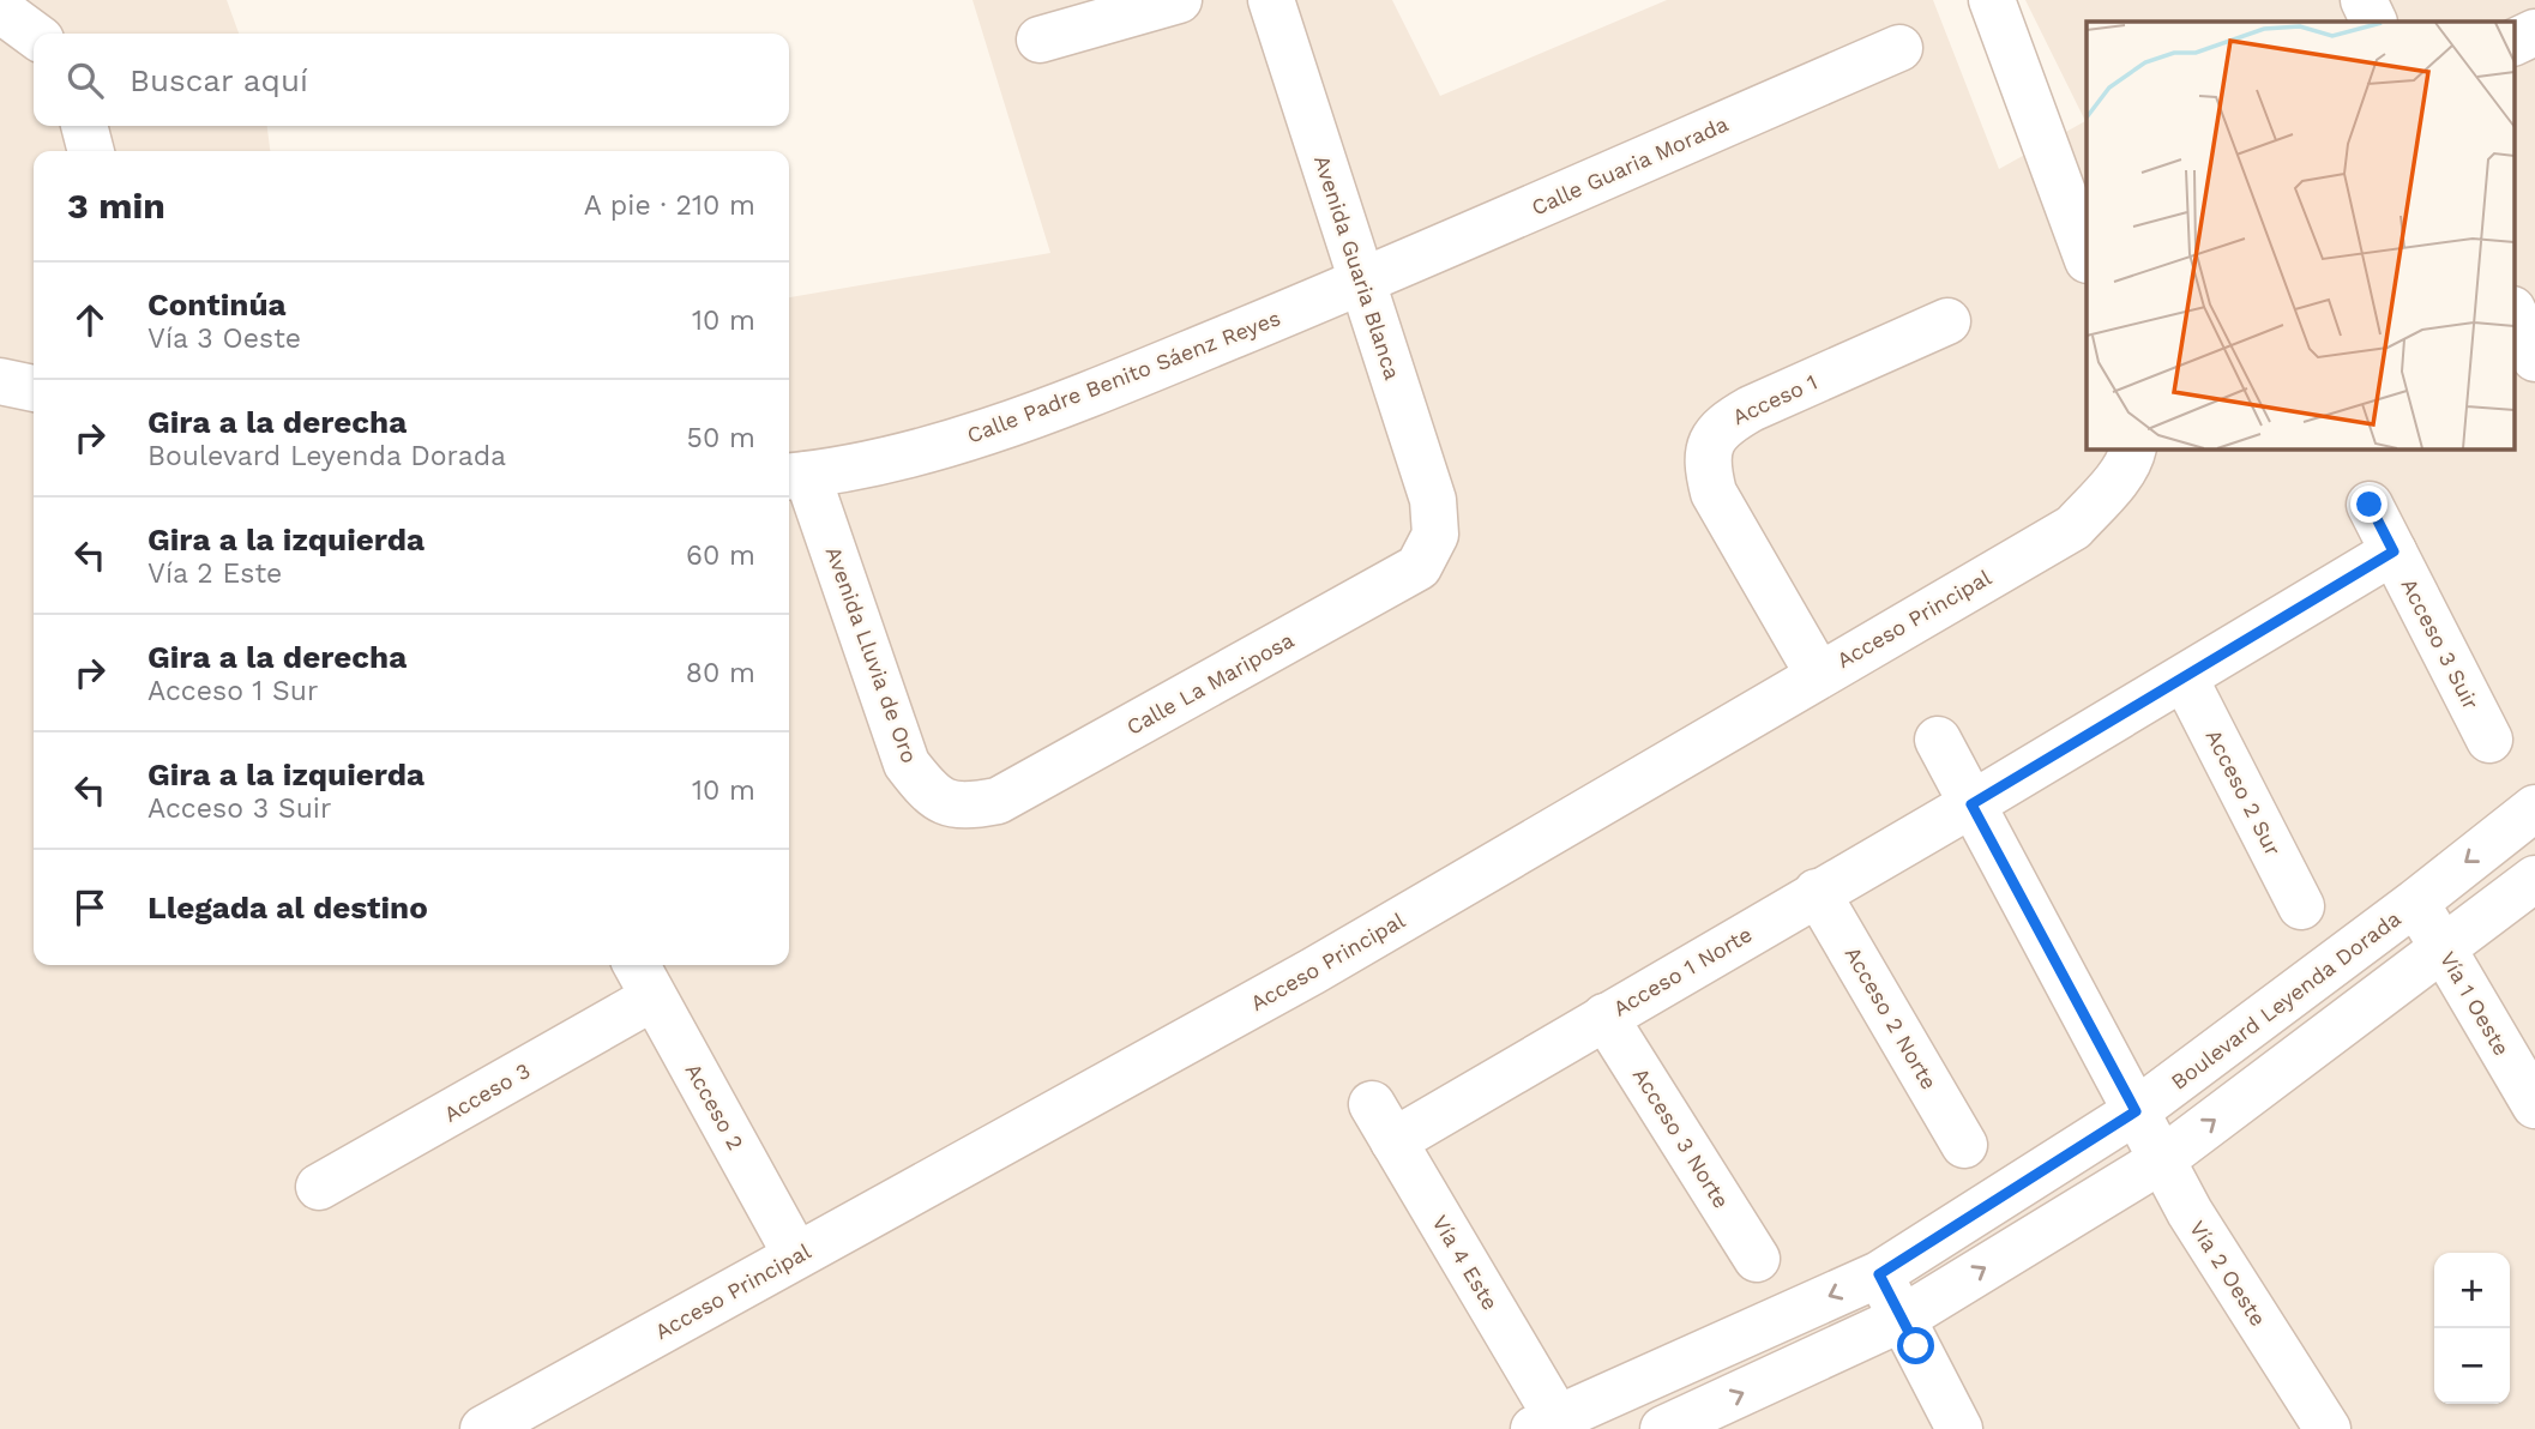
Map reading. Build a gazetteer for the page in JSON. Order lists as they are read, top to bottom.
{
  "streets": {
    "street": [
      "Calle Guaria Morada",
      "Avenida Guaria Blanca",
      "Calle Padre Benito Sáenz Reyes",
      "Acceso 1",
      "Acceso Principal",
      "Acceso 3 Suir",
      "Avenida Lluvia de Oro",
      "Calle La Mariposa",
      "Acceso 2 Sur",
      "Acceso 1 Norte",
      "Boulevard Leyenda Dorada",
      "Vía 1 Oeste",
      "Acceso 2 Norte",
      "Acceso 3",
      "Acceso 2",
      "Acceso 3 Norte",
      "Vía 4 Este",
      "Vía 2 Oeste"
    ]
  },
  "crossings": [
    ["Calle Guaria Morada", "Avenida Guaria Blanca"],
    ["Calle Guaria Morada", "Calle Padre Benito Sáenz Reyes"],
    ["Avenida Guaria Blanca", "Calle Padre Benito Sáenz Reyes"],
    ["Avenida Guaria Blanca", "Calle La Mariposa"],
    ["Calle Padre Benito Sáenz Reyes", "Avenida Lluvia de Oro"],
    ["Acceso 1", "Acceso Principal"],
    ["Acceso Principal", "Acceso 2"],
    ["Acceso 3 Suir", "Acceso 1 Norte"],
    ["Avenida Lluvia de Oro", "Calle La Mariposa"],
    ["Acceso 2 Sur", "Acceso 1 Norte"],
    ["Acceso 1 Norte", "Acceso 2 Norte"],
    ["Acceso 1 Norte", "Acceso 3 Norte"],
    ["Acceso 1 Norte", "Vía 4 Este"],
    ["Acceso 1 Norte", "Vía 2 Oeste"],
    ["Boulevard Leyenda Dorada", "Vía 1 Oeste"],
    ["Boulevard Leyenda Dorada", "Vía 4 Este"],
    ["Boulevard Leyenda Dorada", "Vía 2 Oeste"],
    ["Acceso 3", "Acceso 2"]
  ],
  "page": {
    "search": "Buscar aquí",
    "heading": ["3 min", "A pie · 210 m"],
    "list": [
      ["Continúa", "Vía 3 Oeste", "10 m"],
      ["Gira a la derecha", "Boulevard Leyenda Dorada", "50 m"],
      ["Gira a la izquierda", "Vía 2 Este", "60 m"],
      ["Gira a la derecha", "Acceso 1 Sur", "80 m"],
      ["Gira a la izquierda", "Acceso 3 Suir", "10 m"],
      "Llegada al destino"
    ],
    "map_buttons": ["+", "−"]
  }
}
